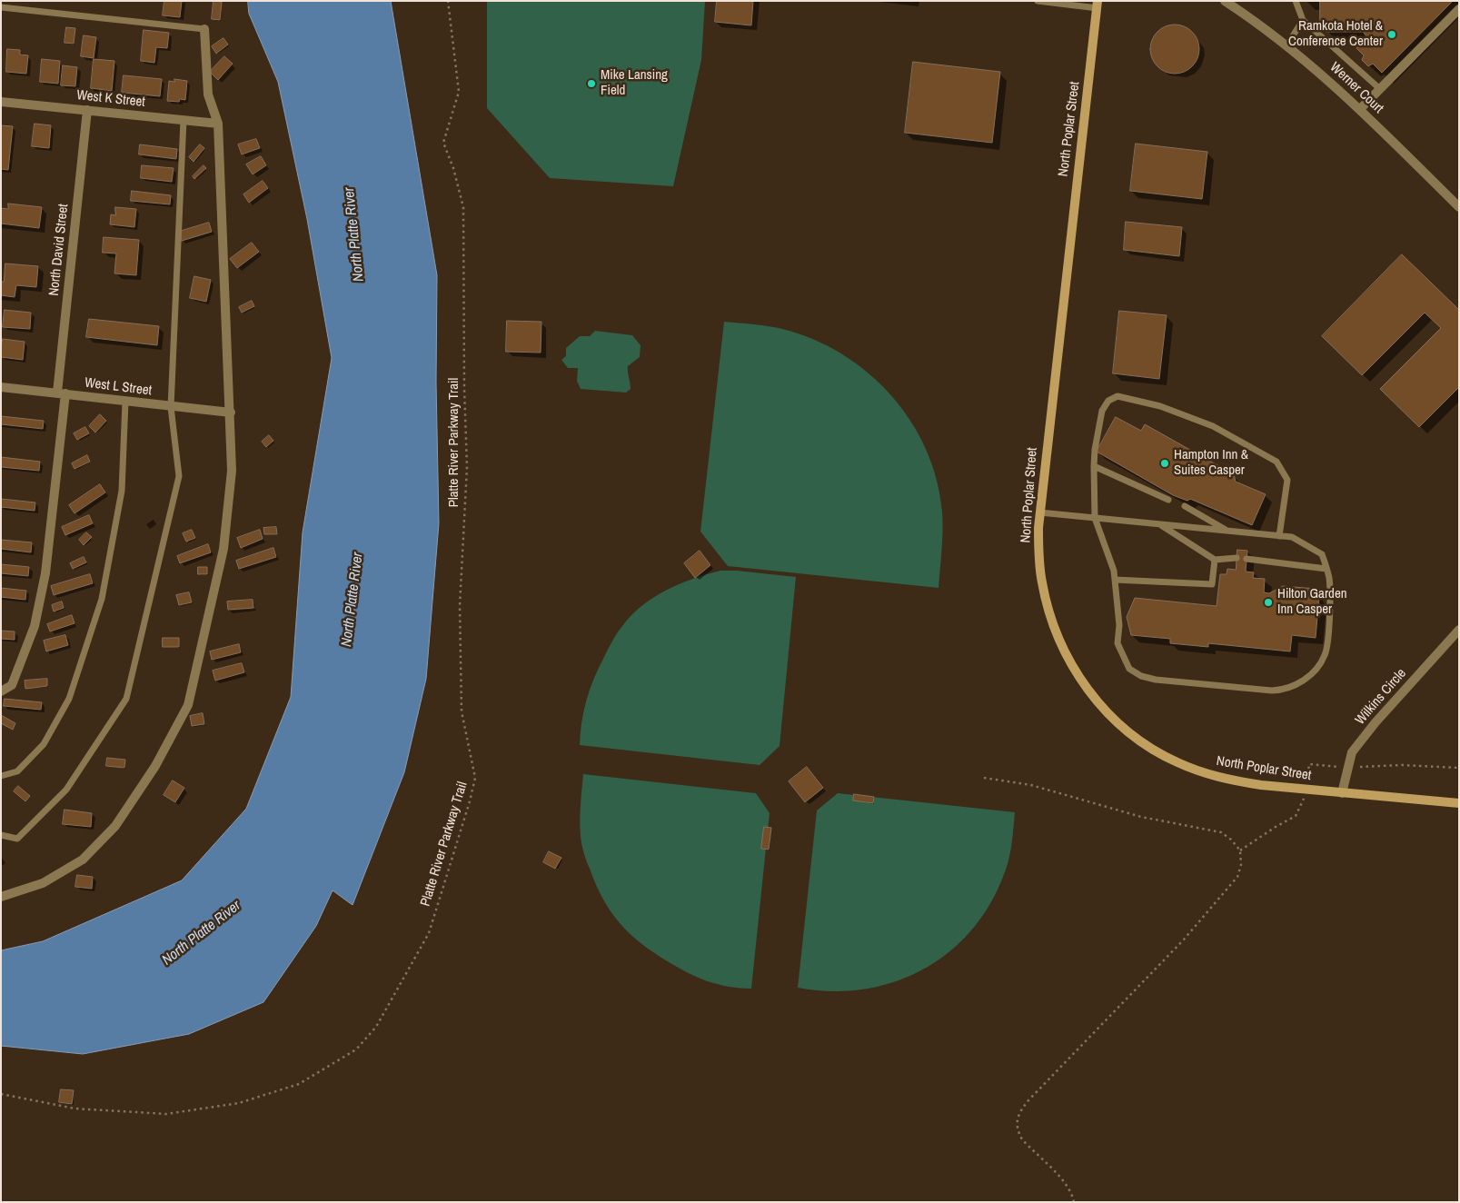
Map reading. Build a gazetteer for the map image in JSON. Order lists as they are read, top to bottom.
{
  "streets": {
    "main road": ["North Poplar Street"],
    "street": [
      "Werner Court",
      "West K Street",
      "North David Street",
      "West L Street",
      "Wilkins Circle"
    ],
    "path": ["Platte River Parkway Trail"]
  },
  "crossings": [
    ["West K Street", "North David Street"],
    ["North Poplar Street", "Wilkins Circle"],
    ["North David Street", "West L Street"]
  ],
  "water": ["North Platte River"],
  "places": [
    "Ramkota Hotel & Conference Center",
    "Mike Lansing Field",
    "Hampton Inn & Suites Casper",
    "Hilton Garden Inn Casper"
  ]
}
